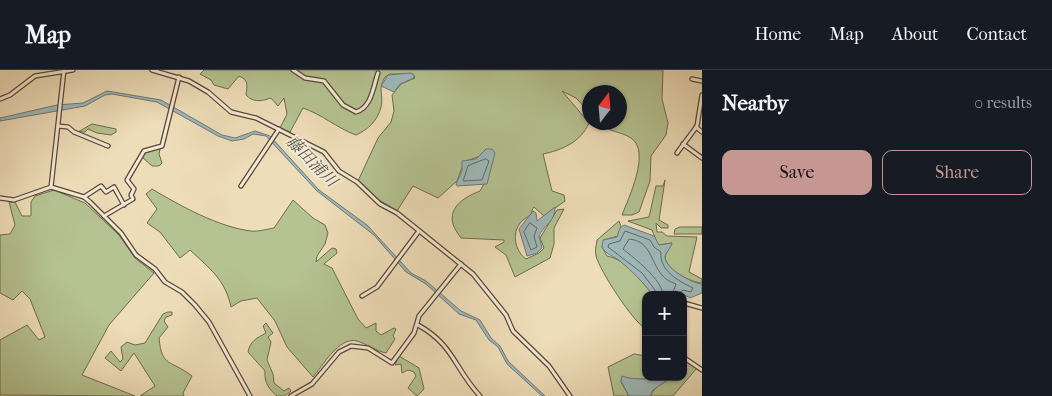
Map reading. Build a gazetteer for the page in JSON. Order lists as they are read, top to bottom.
{
  "water": ["藤田浦川"],
  "north": "top",
  "page": {
    "header": "Map",
    "nav": [
      "Home",
      "Map",
      "About",
      "Contact"
    ],
    "heading": ["Nearby", "0 results"],
    "buttons": ["Save", "Share"],
    "map_buttons": ["+", "−"]
  }
}
